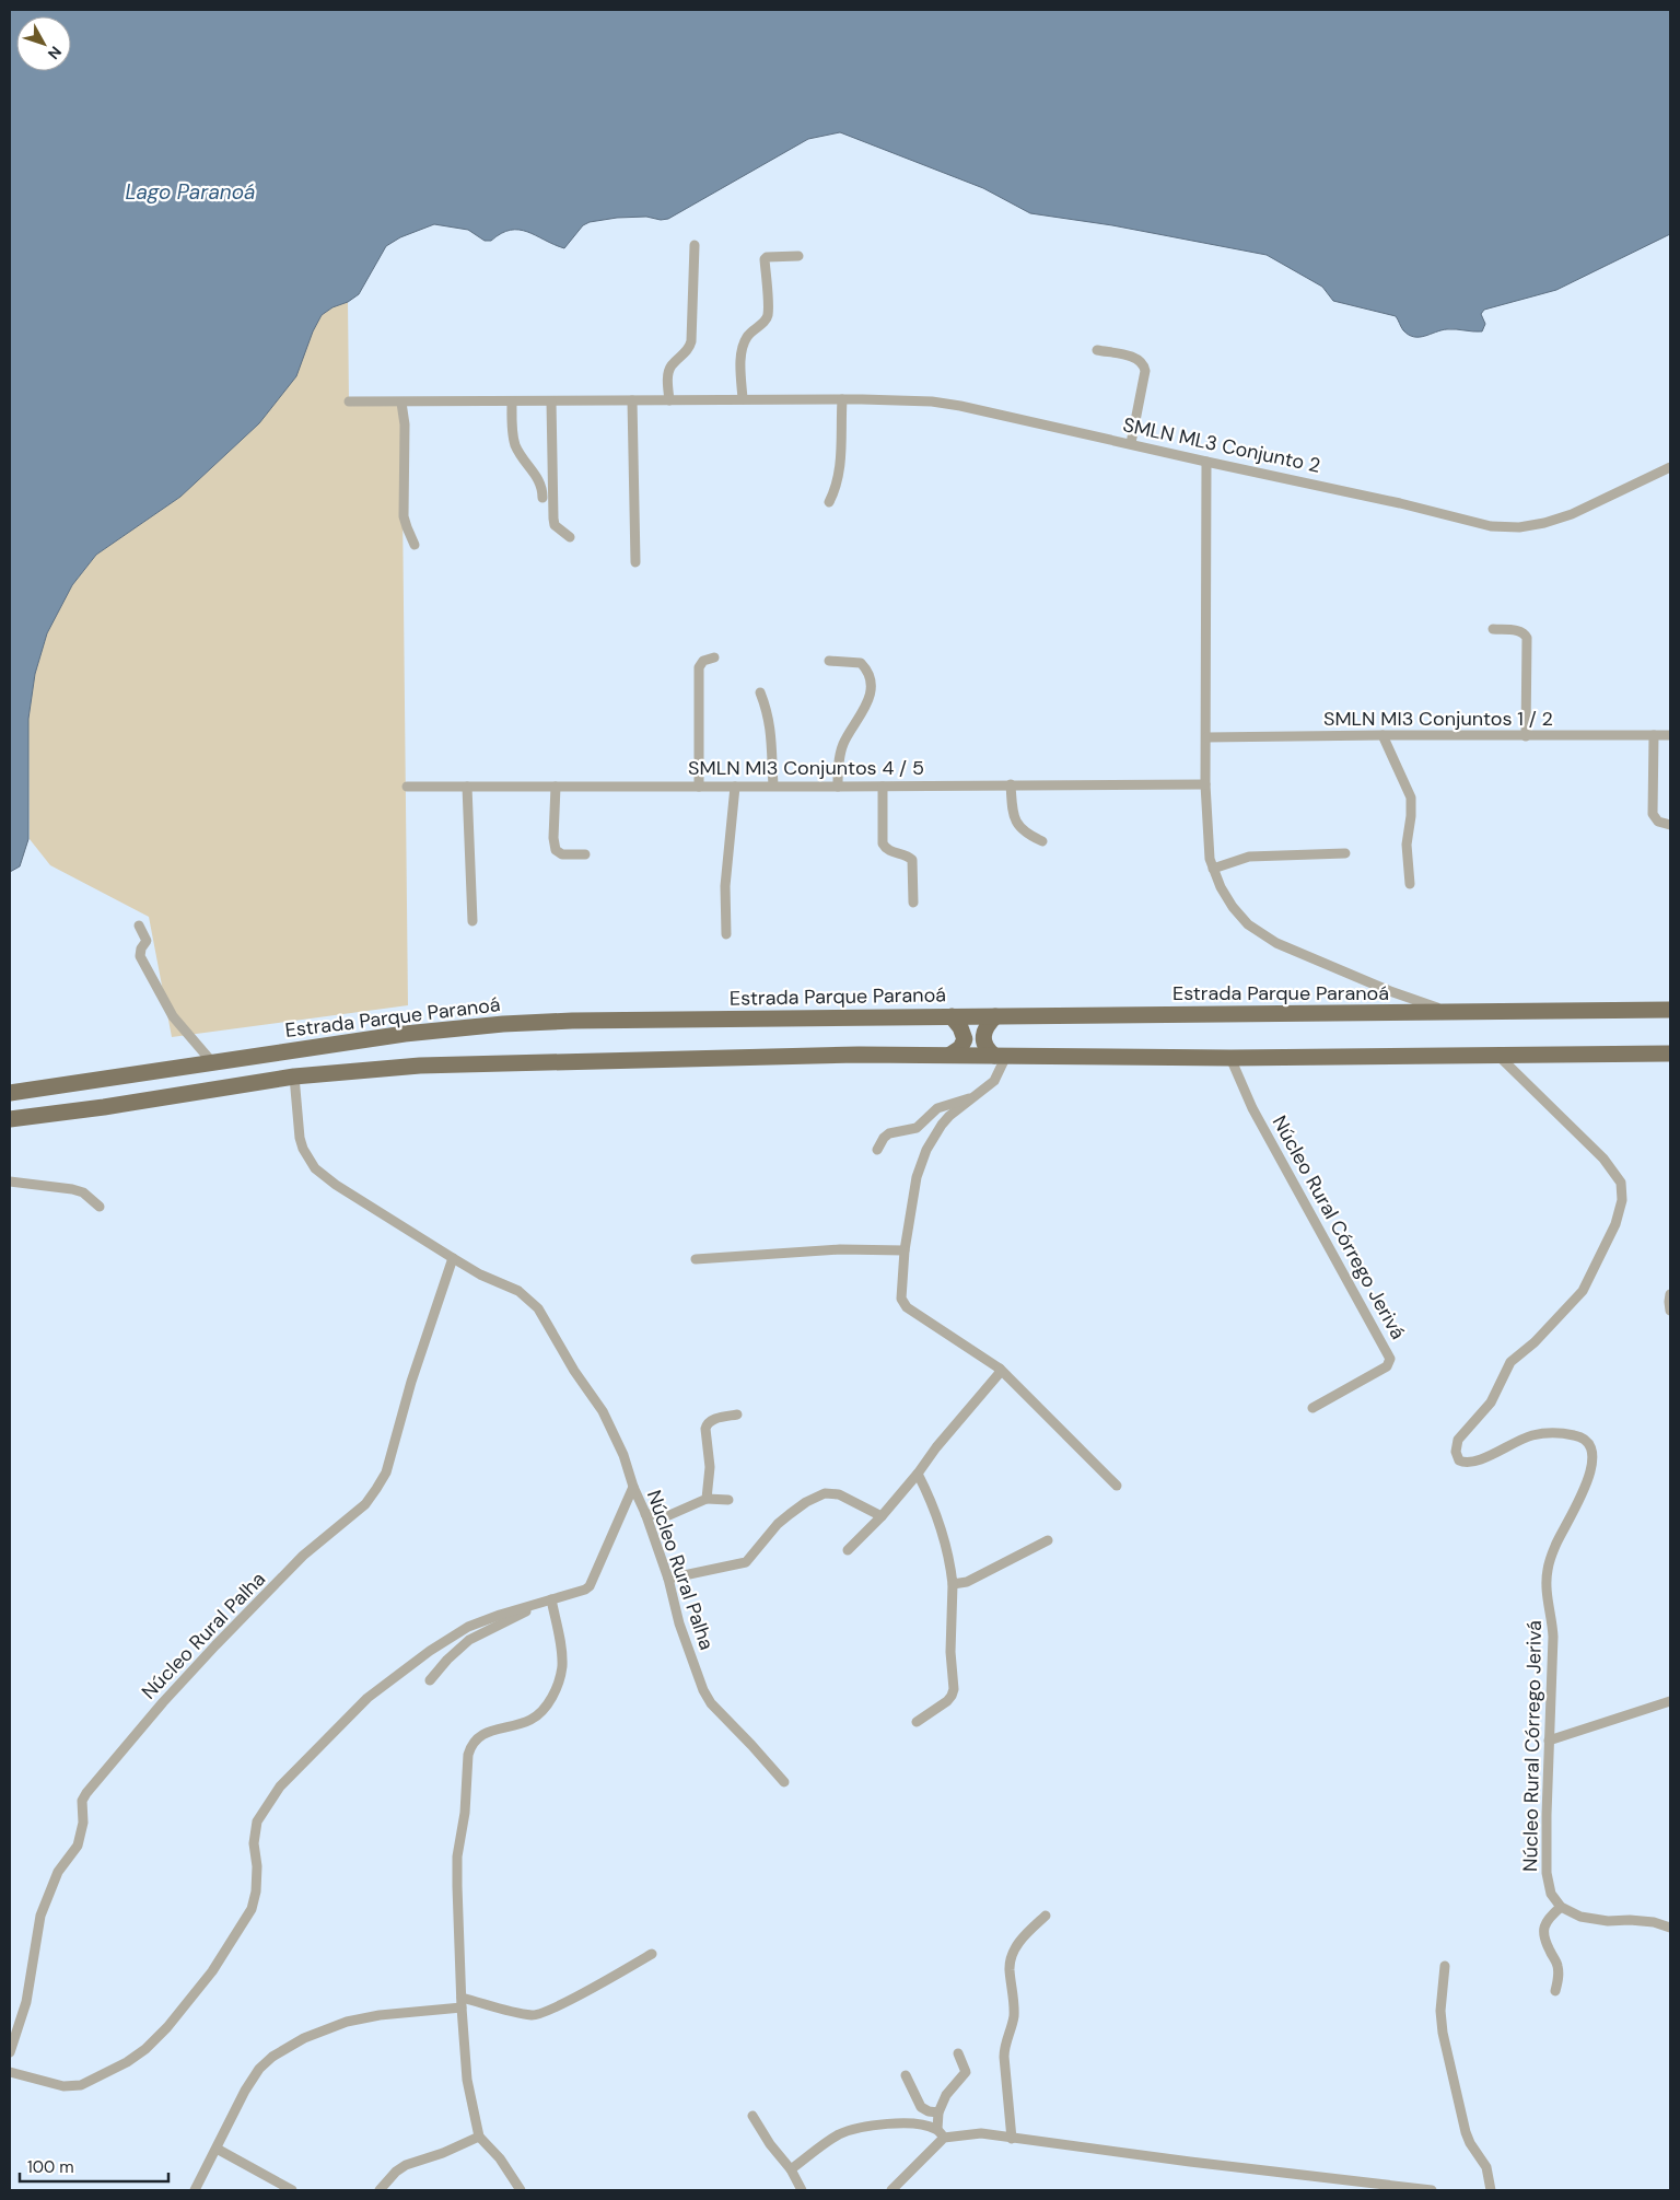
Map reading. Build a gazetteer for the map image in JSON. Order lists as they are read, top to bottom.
{
  "streets": {
    "main road": ["Estrada Parque Paranoá"],
    "street": [
      "SMLN ML3 Conjunto 2",
      "SMLN MI3 Conjuntos 1 / 2",
      "SMLN MI3 Conjuntos 4 / 5",
      "Núcleo Rural Córrego Jerivá",
      "Núcleo Rural Palha"
    ]
  },
  "water": ["Lago Paranoá"],
  "scale_bar": "100 m",
  "north": "bottom right"
}
